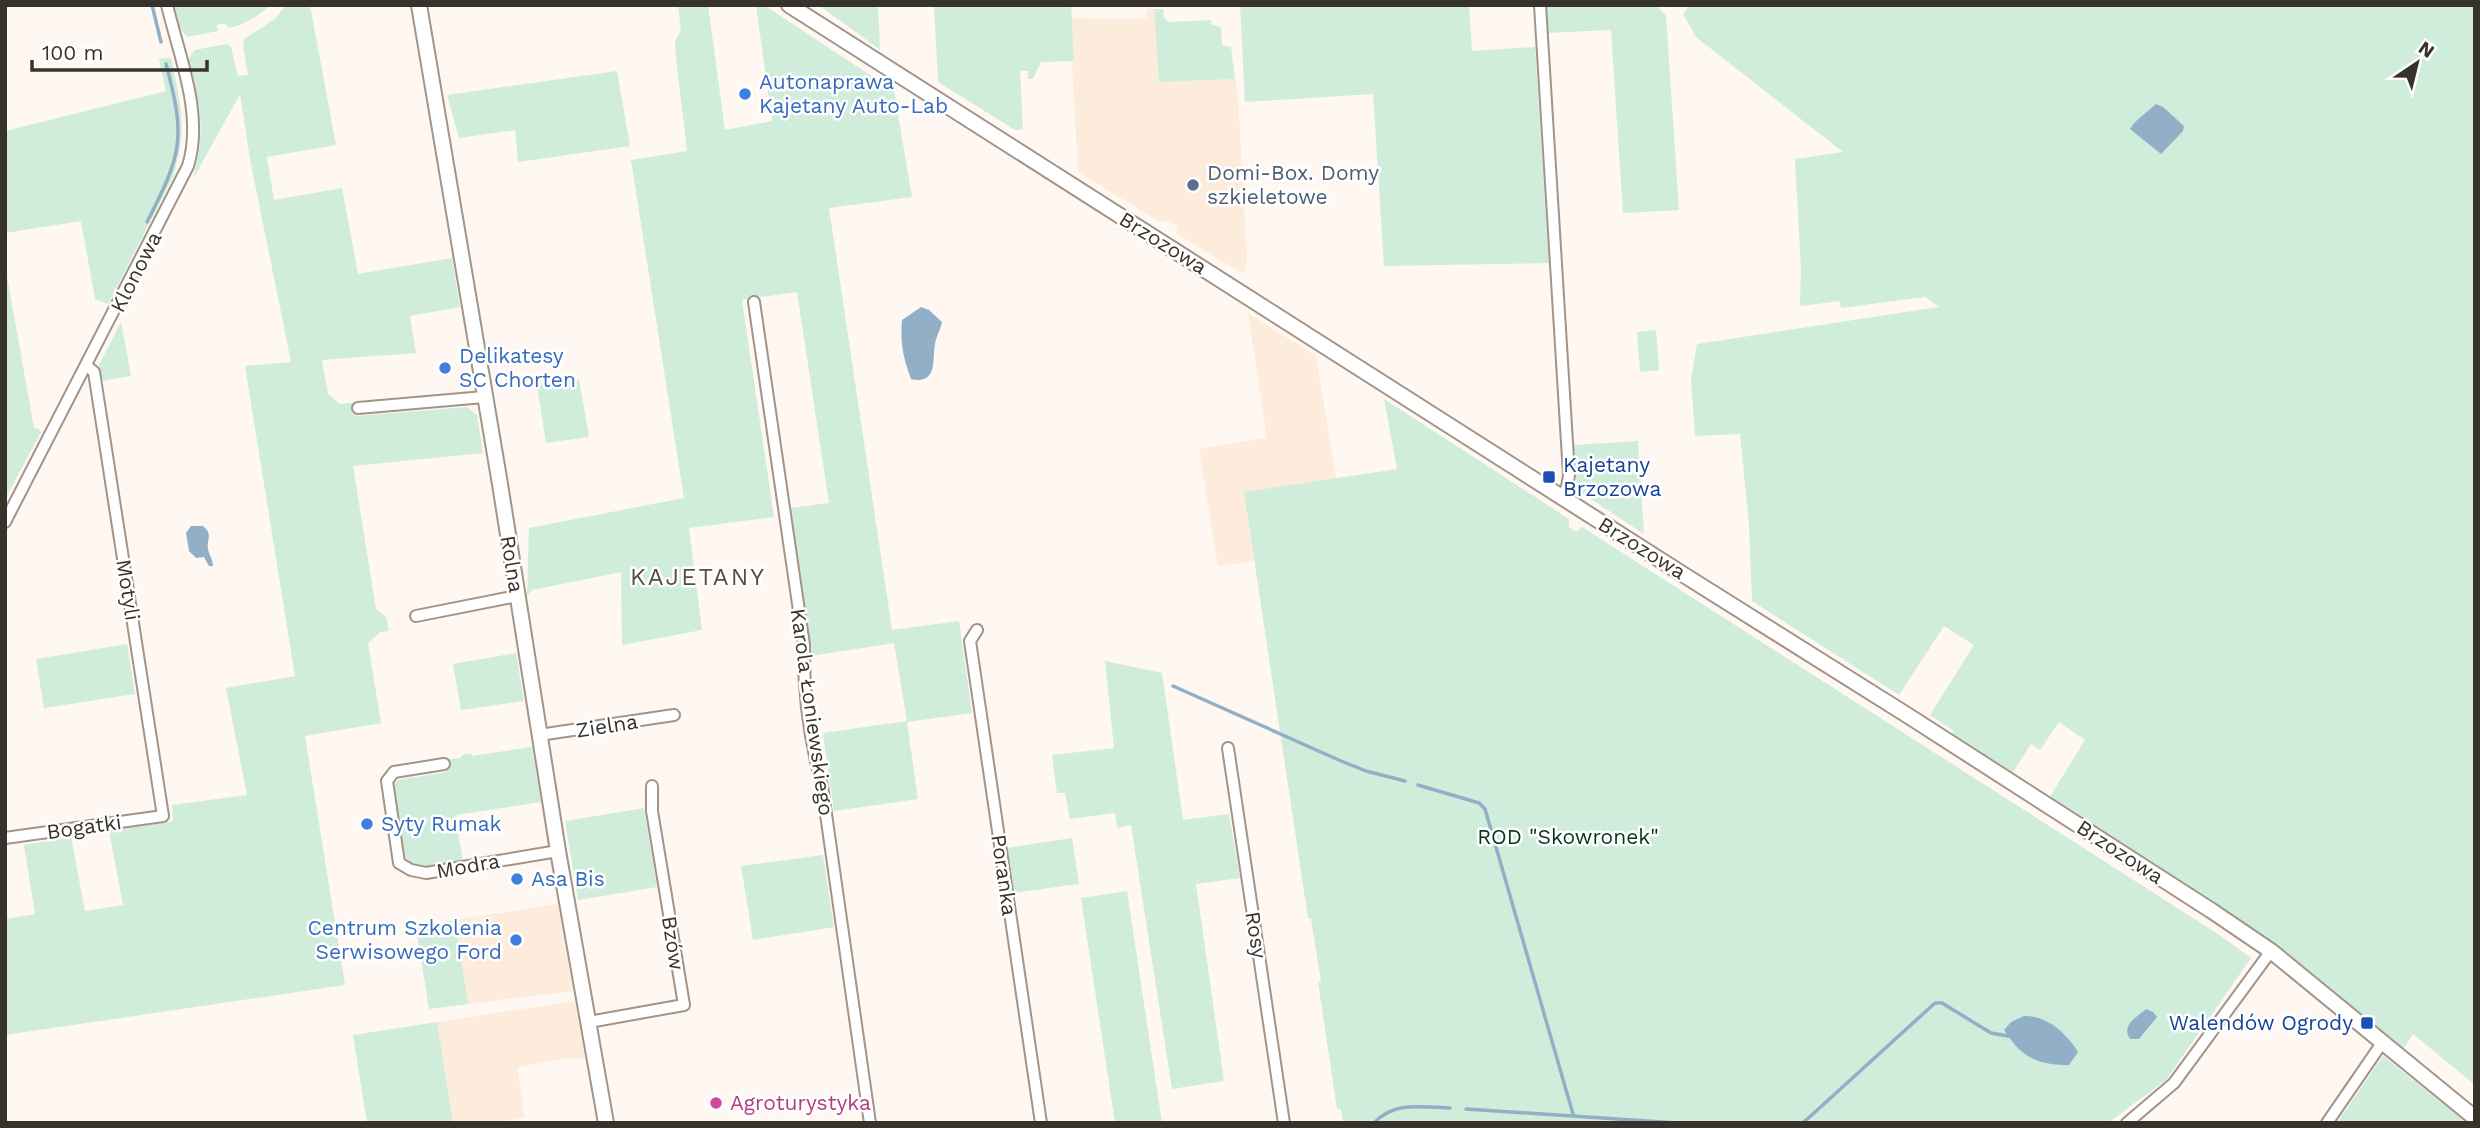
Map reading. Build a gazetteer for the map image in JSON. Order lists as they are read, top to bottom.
{
  "streets": {
    "street": [
      "Brzozowa",
      "Klonowa",
      "Rolna",
      "Motyli",
      "Karola Łoniewskiego",
      "Zielna",
      "Bogatki",
      "Modra",
      "Poranka",
      "Rosy",
      "Bzów"
    ]
  },
  "crossings": [
    ["Klonowa", "Motyli"],
    ["Rolna", "Zielna"],
    ["Rolna", "Modra"],
    ["Rolna", "Bzów"],
    ["Motyli", "Bogatki"]
  ],
  "districts": ["KAJETANY"],
  "parks": ["ROD \"Skowronek\""],
  "places": {
    "other": [
      "Autonaprawa Kajetany Auto-Lab",
      "Domi-Box. Domy szkieletowe",
      "Delikatesy SC Chorten",
      "Syty Rumak",
      "Asa Bis",
      "Centrum Szkolenia Serwisowego Ford",
      "Agroturystyka"
    ],
    "transit": ["Kajetany Brzozowa", "Walendów Ogrody"]
  },
  "scale_bar": "100 m",
  "north": "top right"
}
